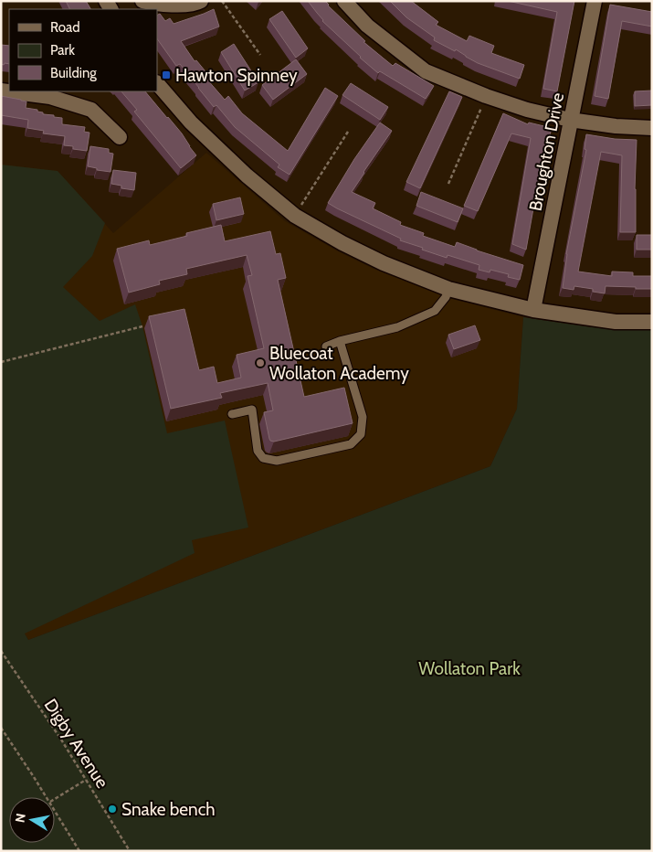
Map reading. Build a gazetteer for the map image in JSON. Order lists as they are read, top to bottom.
{
  "streets": {
    "street": ["Broughton Drive"],
    "path": ["Digby Avenue"]
  },
  "parks": ["Wollaton Park"],
  "places": {
    "transit": ["Hawton Spinney"],
    "other": ["Bluecoat Wollaton Academy", "Snake bench"]
  },
  "legend": ["Road", "Park", "Building"],
  "north": "left"
}
